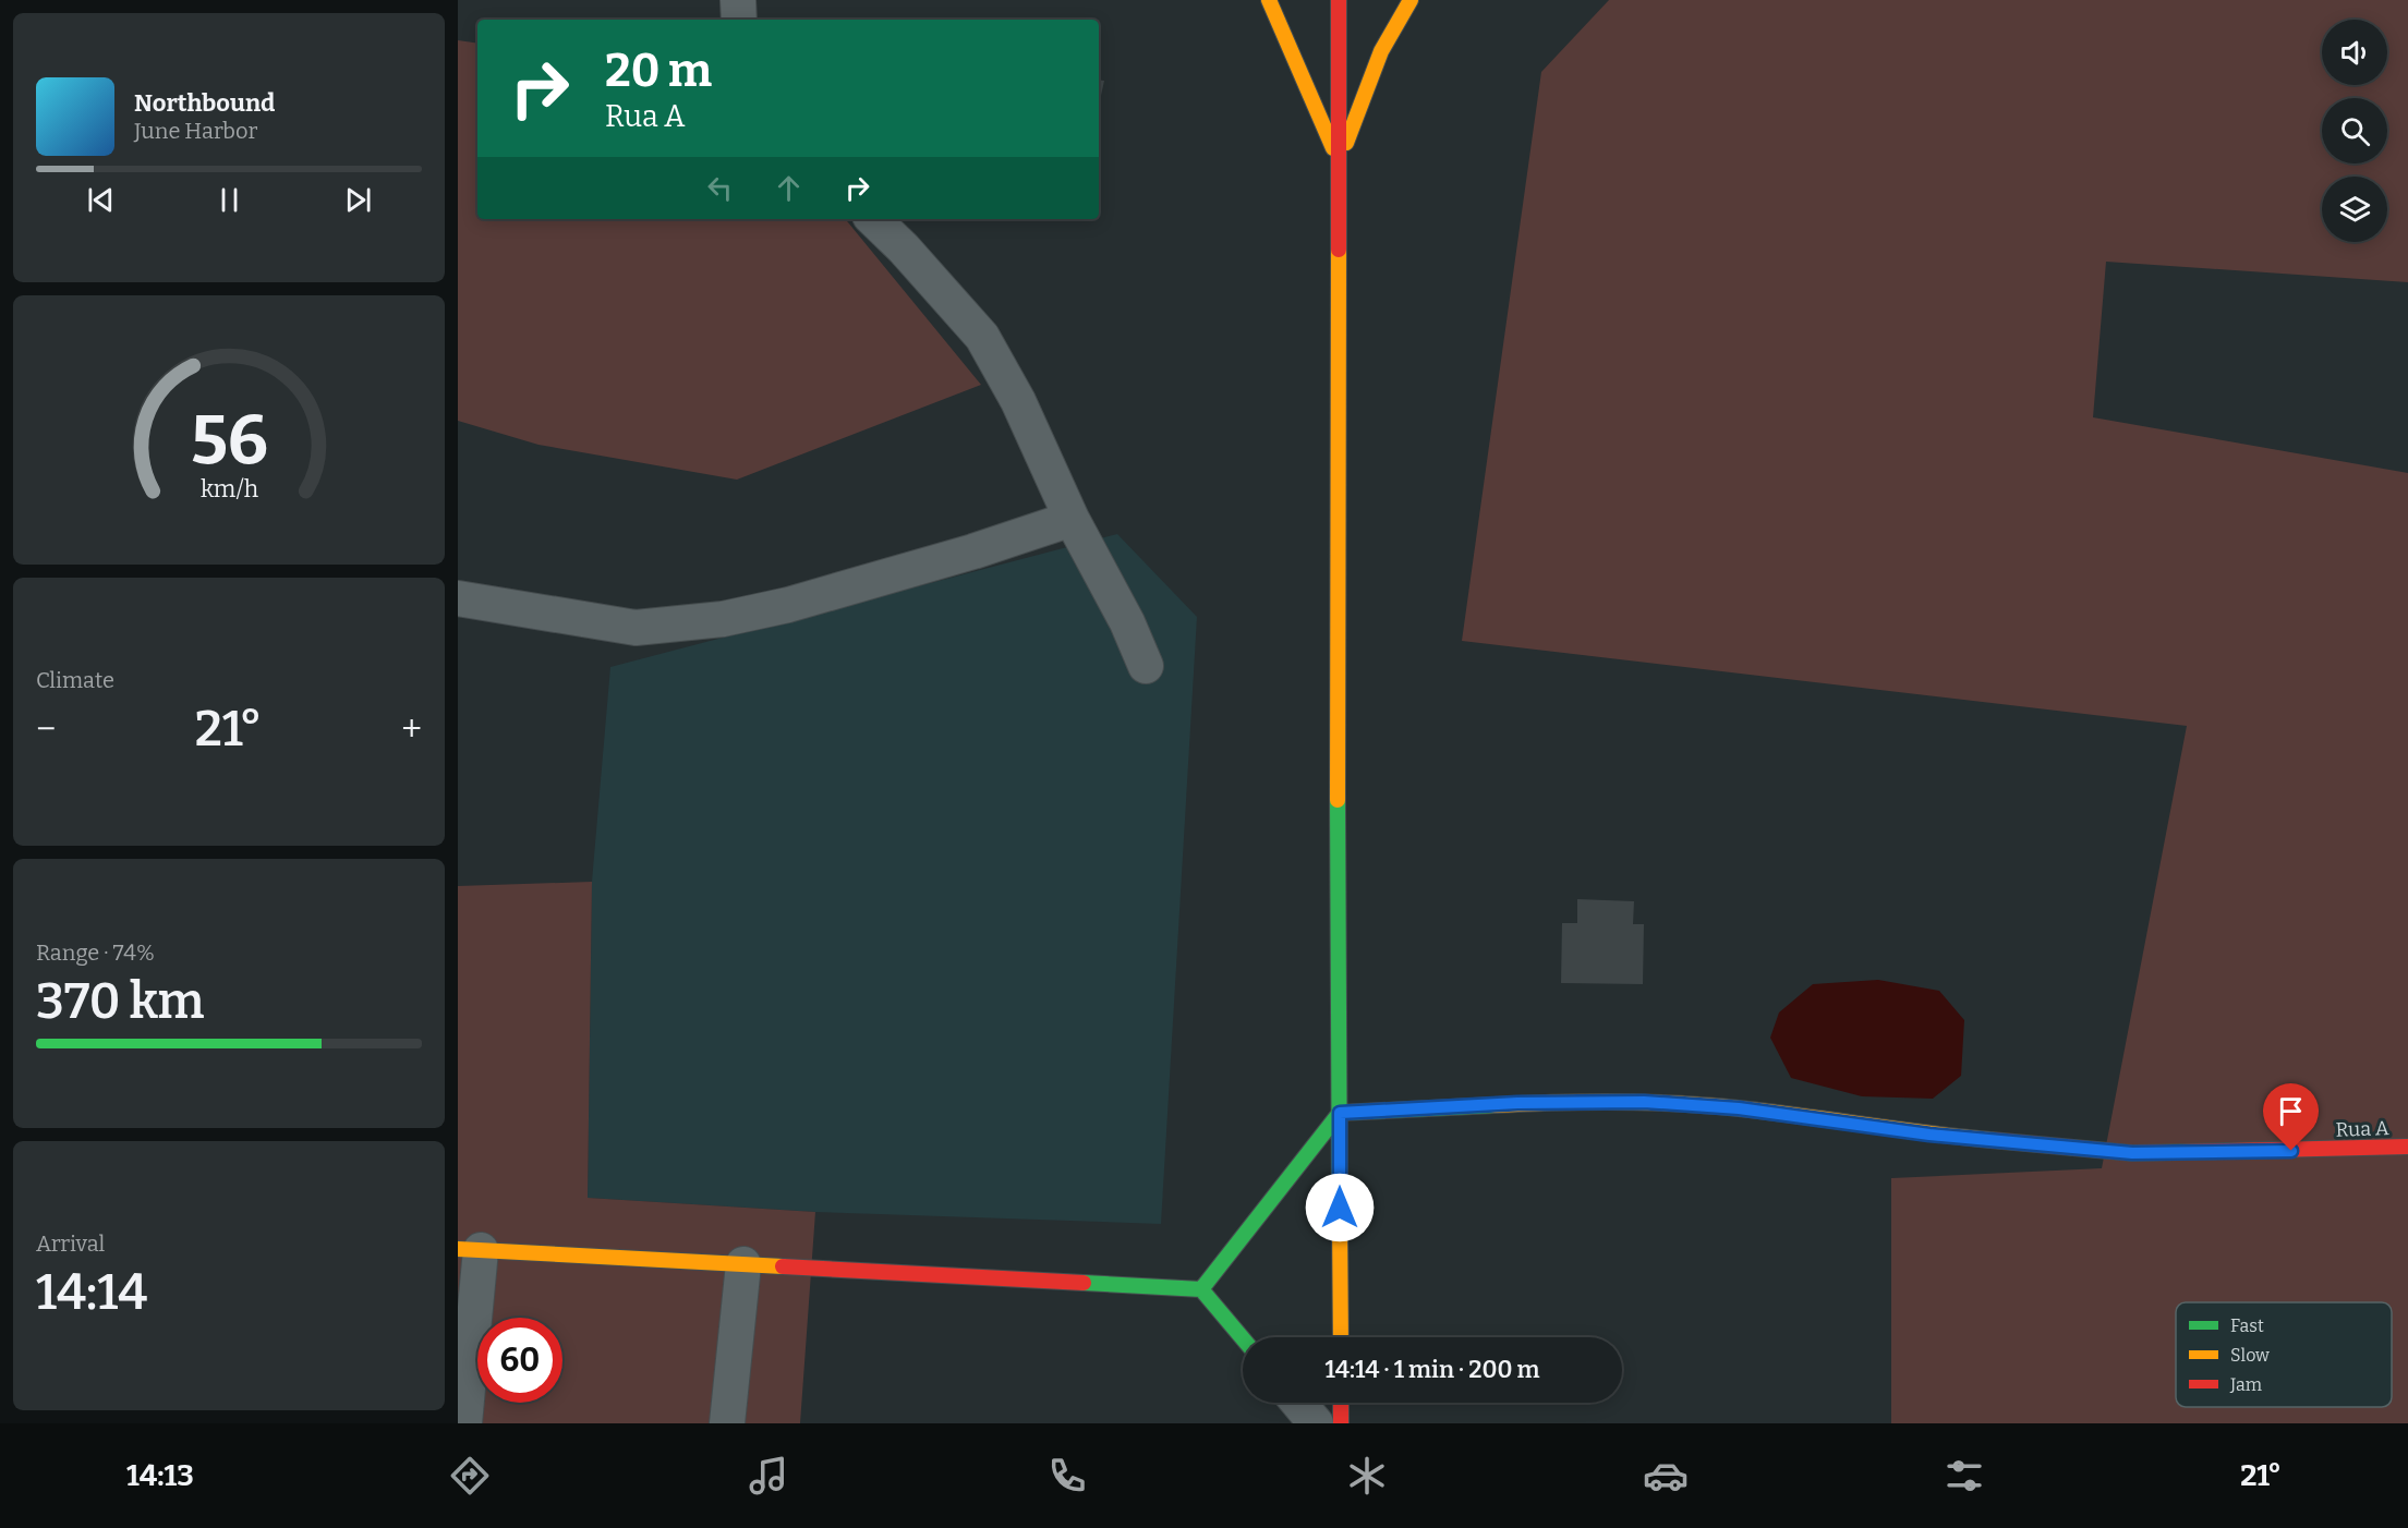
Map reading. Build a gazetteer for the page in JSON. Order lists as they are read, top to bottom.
{
  "streets": {
    "street": ["Rua A"]
  },
  "legend": ["Fast", "Slow", "Jam"],
  "page": {
    "turn": ["20 m", "Rua A"],
    "song": ["Northbound", "June Harbor"],
    "tile": [
      "Climate",
      ["Range · 74%", "370 km"],
      ["Arrival", "14:14"]
    ],
    "heat": ["−", "21°", "+"],
    "limit": "60",
    "trip": "14:14 · 1 min · 200 m",
    "tabs": ["14:13", "21°"],
    "gauge": ["56", "km/h"]
  }
}
